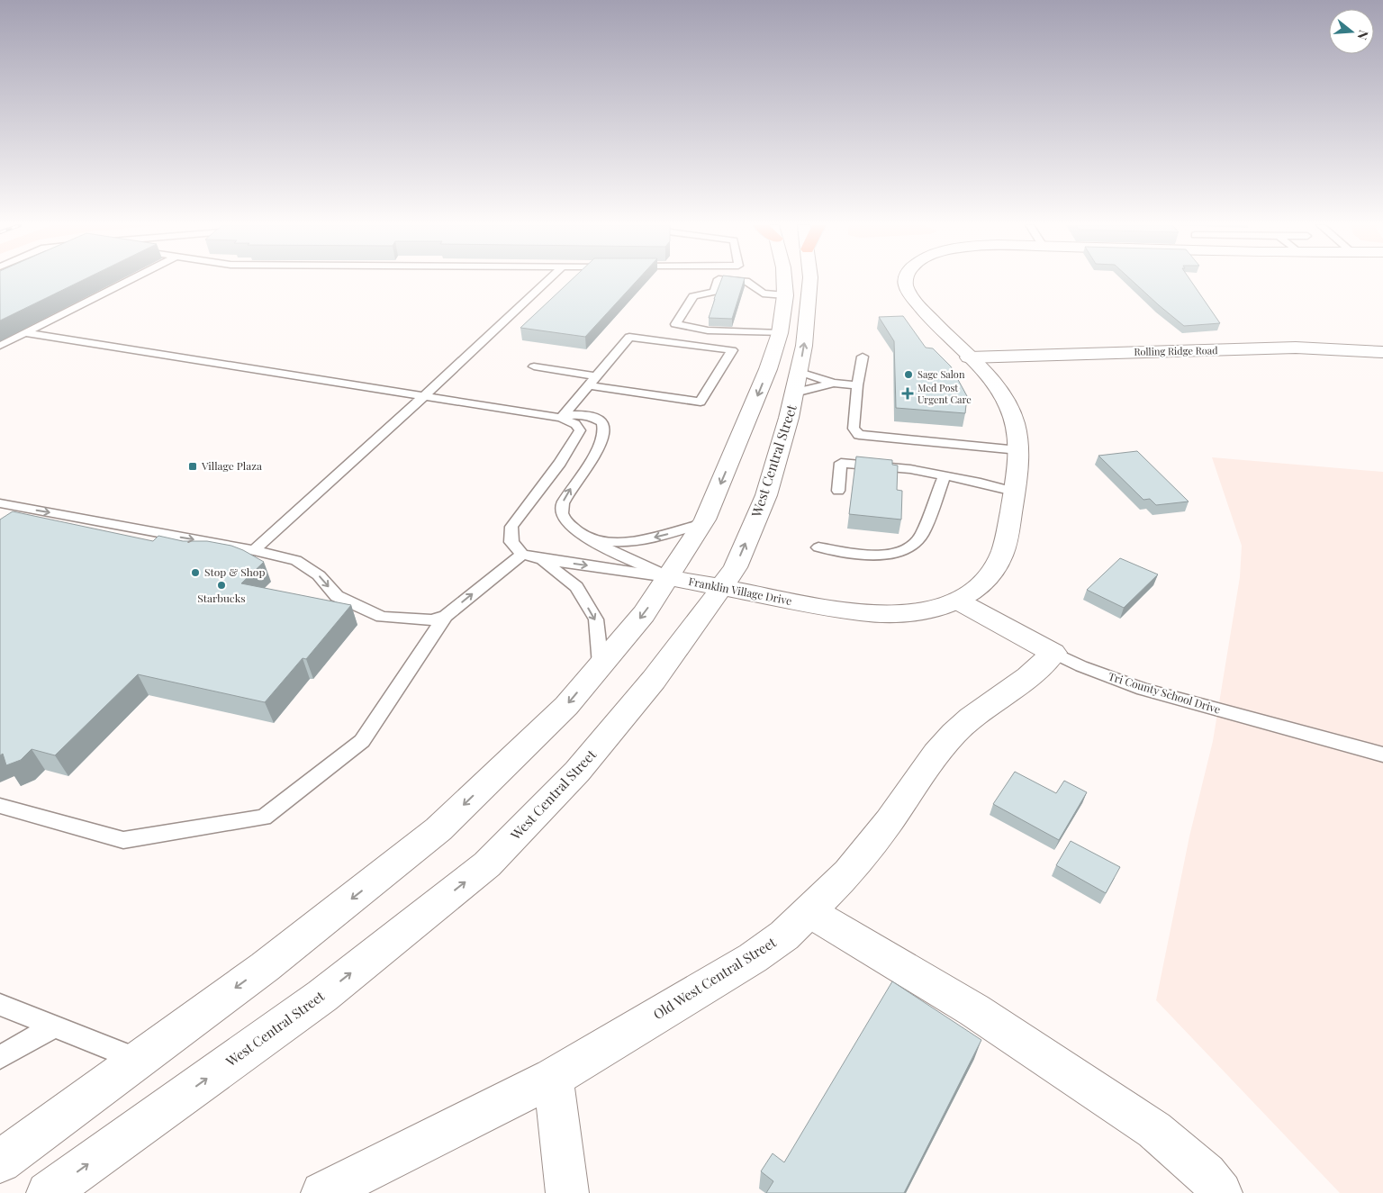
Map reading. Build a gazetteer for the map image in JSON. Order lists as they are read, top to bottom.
{
  "streets": {
    "main road": [
      "Rolling Ridge Road",
      "West Central Street",
      "Franklin Village Drive",
      "Tri County School Drive",
      "Old West Central Street"
    ]
  },
  "crossings": [
    ["West Central Street", "Franklin Village Drive"],
    ["Franklin Village Drive", "Tri County School Drive"],
    ["Tri County School Drive", "Old West Central Street"]
  ],
  "places": {
    "other": ["Sage Salon", "Stop & Shop", "Starbucks"],
    "health": ["Med Post Urgent Care"],
    "transit": ["Village Plaza"]
  },
  "north": "right"
}
